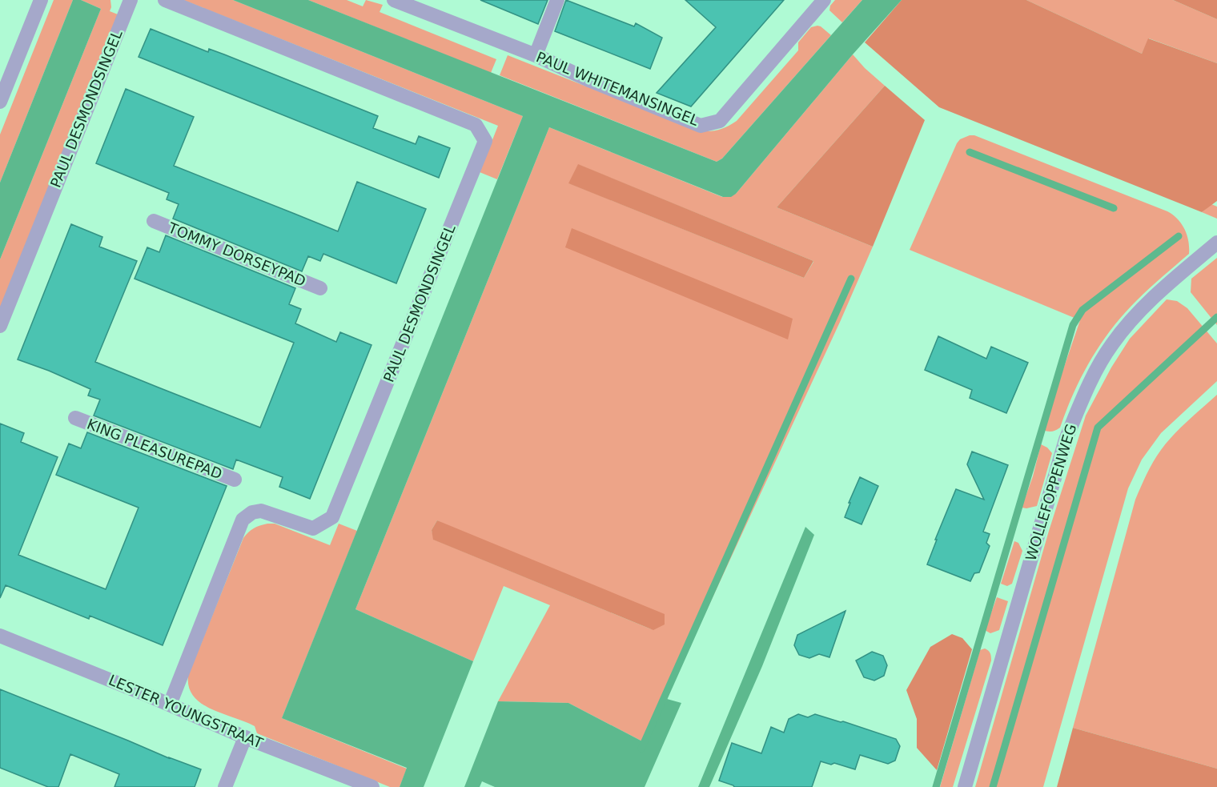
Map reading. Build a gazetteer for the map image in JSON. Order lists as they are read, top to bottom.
{
  "streets": {
    "street": [
      "PAUL WHITEMANSINGEL",
      "PAUL DESMONDSINGEL",
      "TOMMY DORSEYPAD",
      "KING PLEASUREPAD",
      "WOLLEFOPPENWEG",
      "LESTER YOUNGSTRAAT"
    ]
  },
  "crossings": [
    ["PAUL DESMONDSINGEL", "LESTER YOUNGSTRAAT"]
  ]
}
